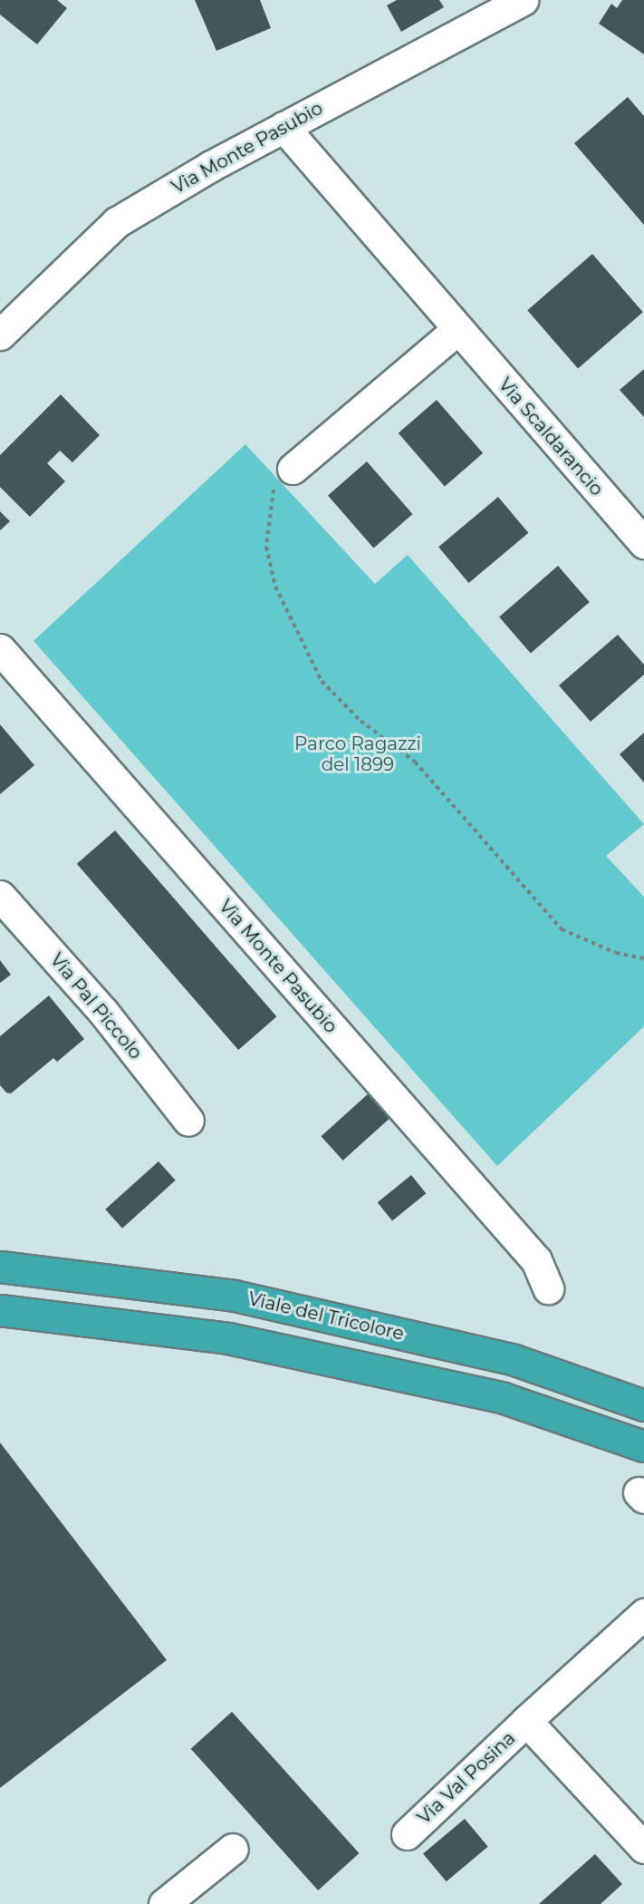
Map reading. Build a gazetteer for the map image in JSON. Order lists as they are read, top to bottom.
{
  "streets": {
    "highway": ["Viale del Tricolore"],
    "street": [
      "Via Monte Pasubio",
      "Via Scaldarancio",
      "Via Pal Piccolo",
      "Via Val Posina"
    ]
  },
  "crossings": [
    ["Via Monte Pasubio", "Via Scaldarancio"]
  ],
  "parks": ["Parco Ragazzi del 1899"]
}
